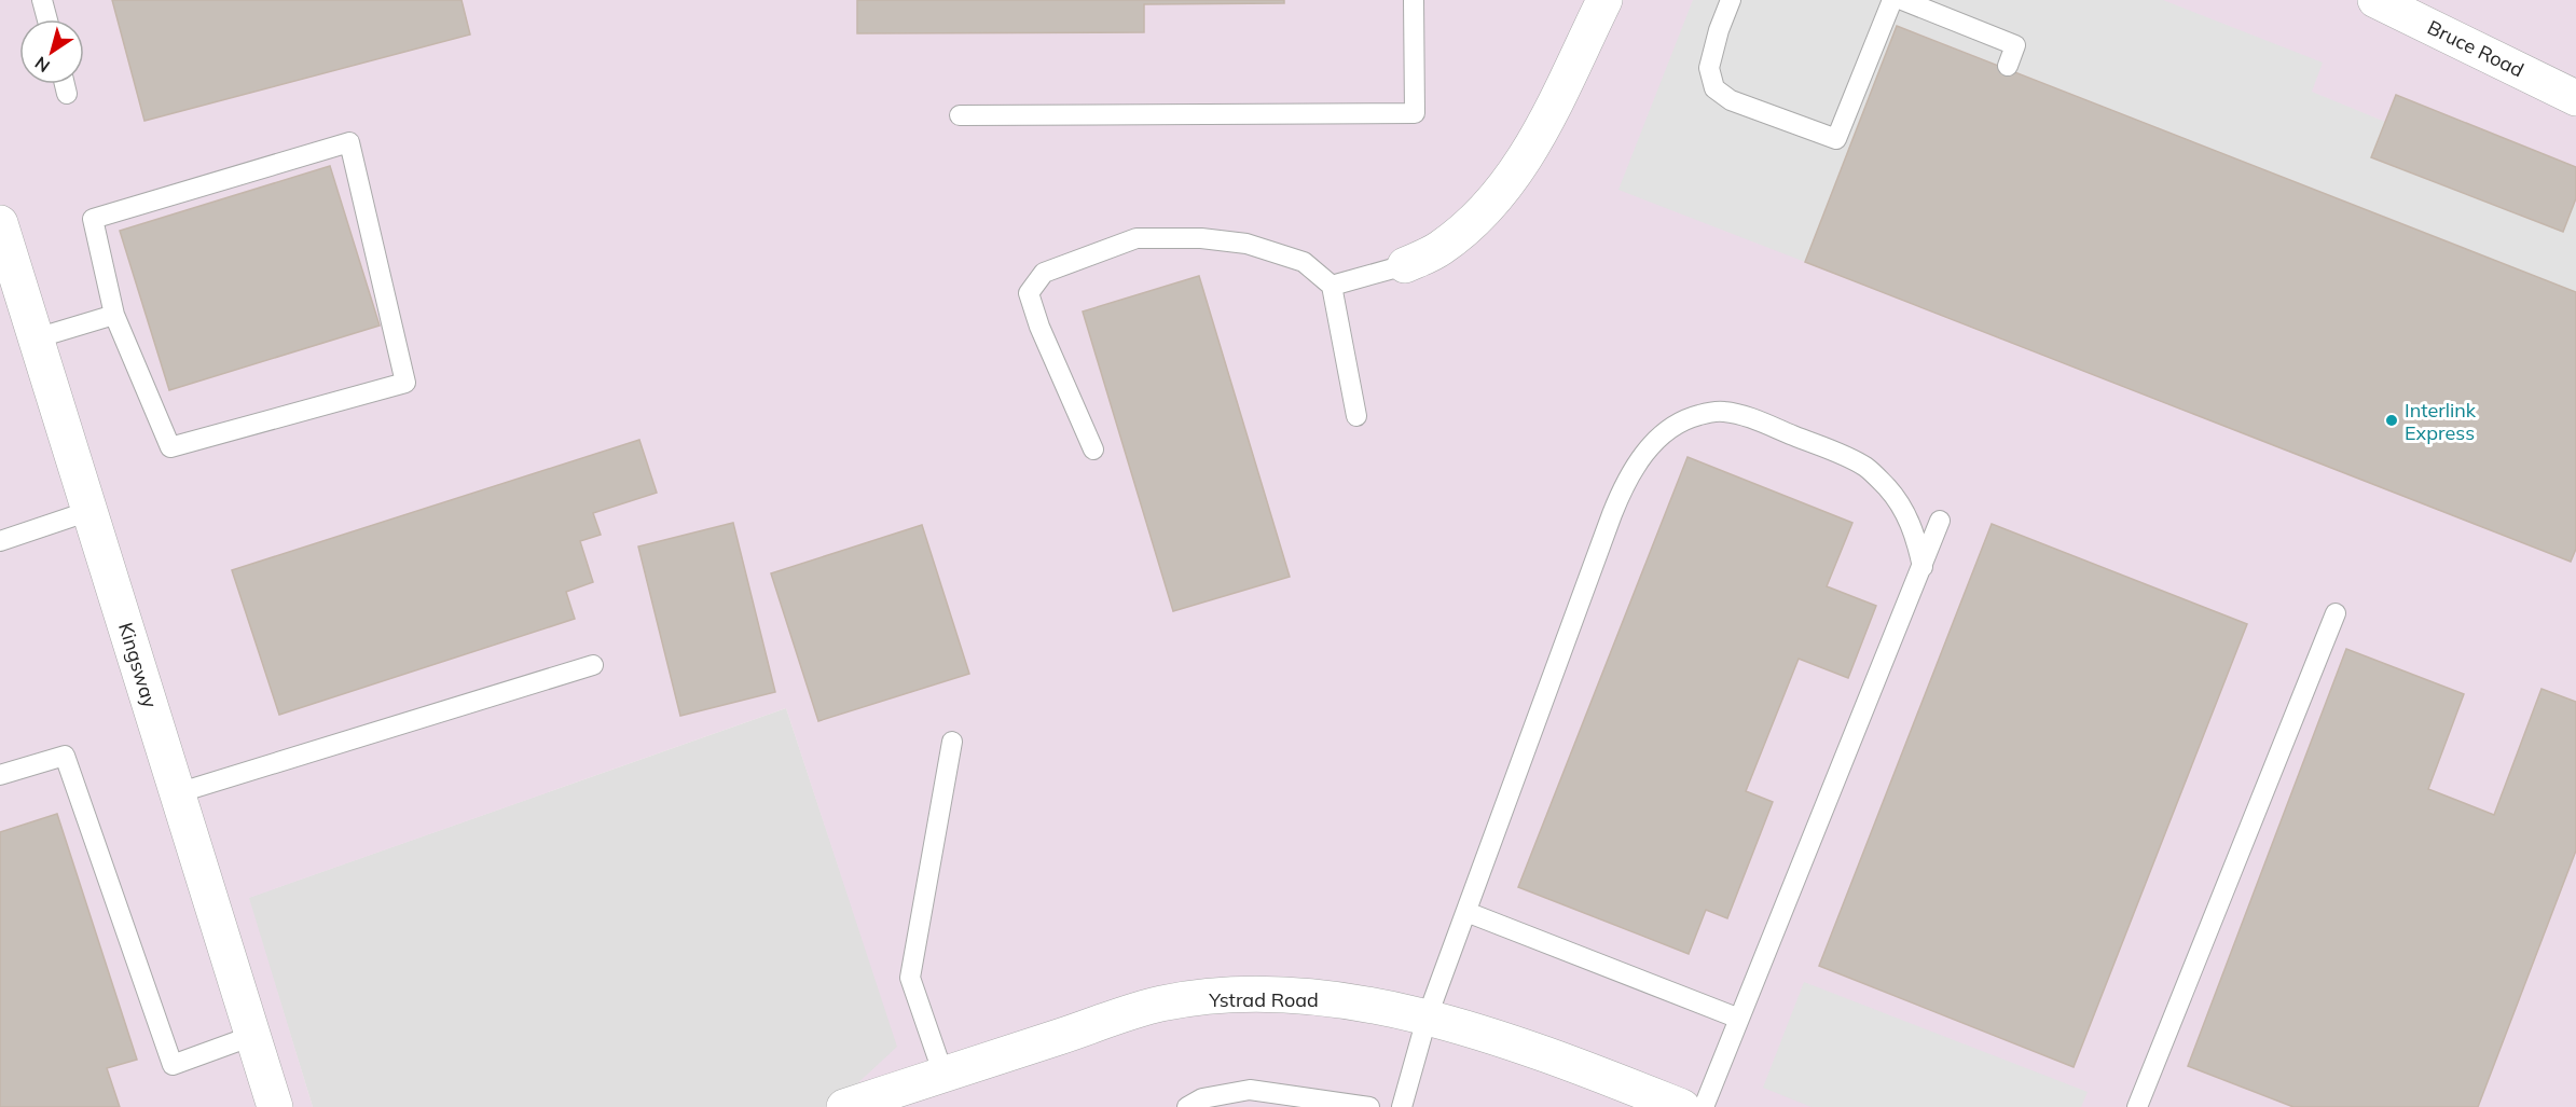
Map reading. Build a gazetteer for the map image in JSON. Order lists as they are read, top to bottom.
{
  "streets": {
    "street": ["Bruce Road", "Kingsway", "Ystrad Road"]
  },
  "places": ["Interlink Express"],
  "north": "bottom left"
}
